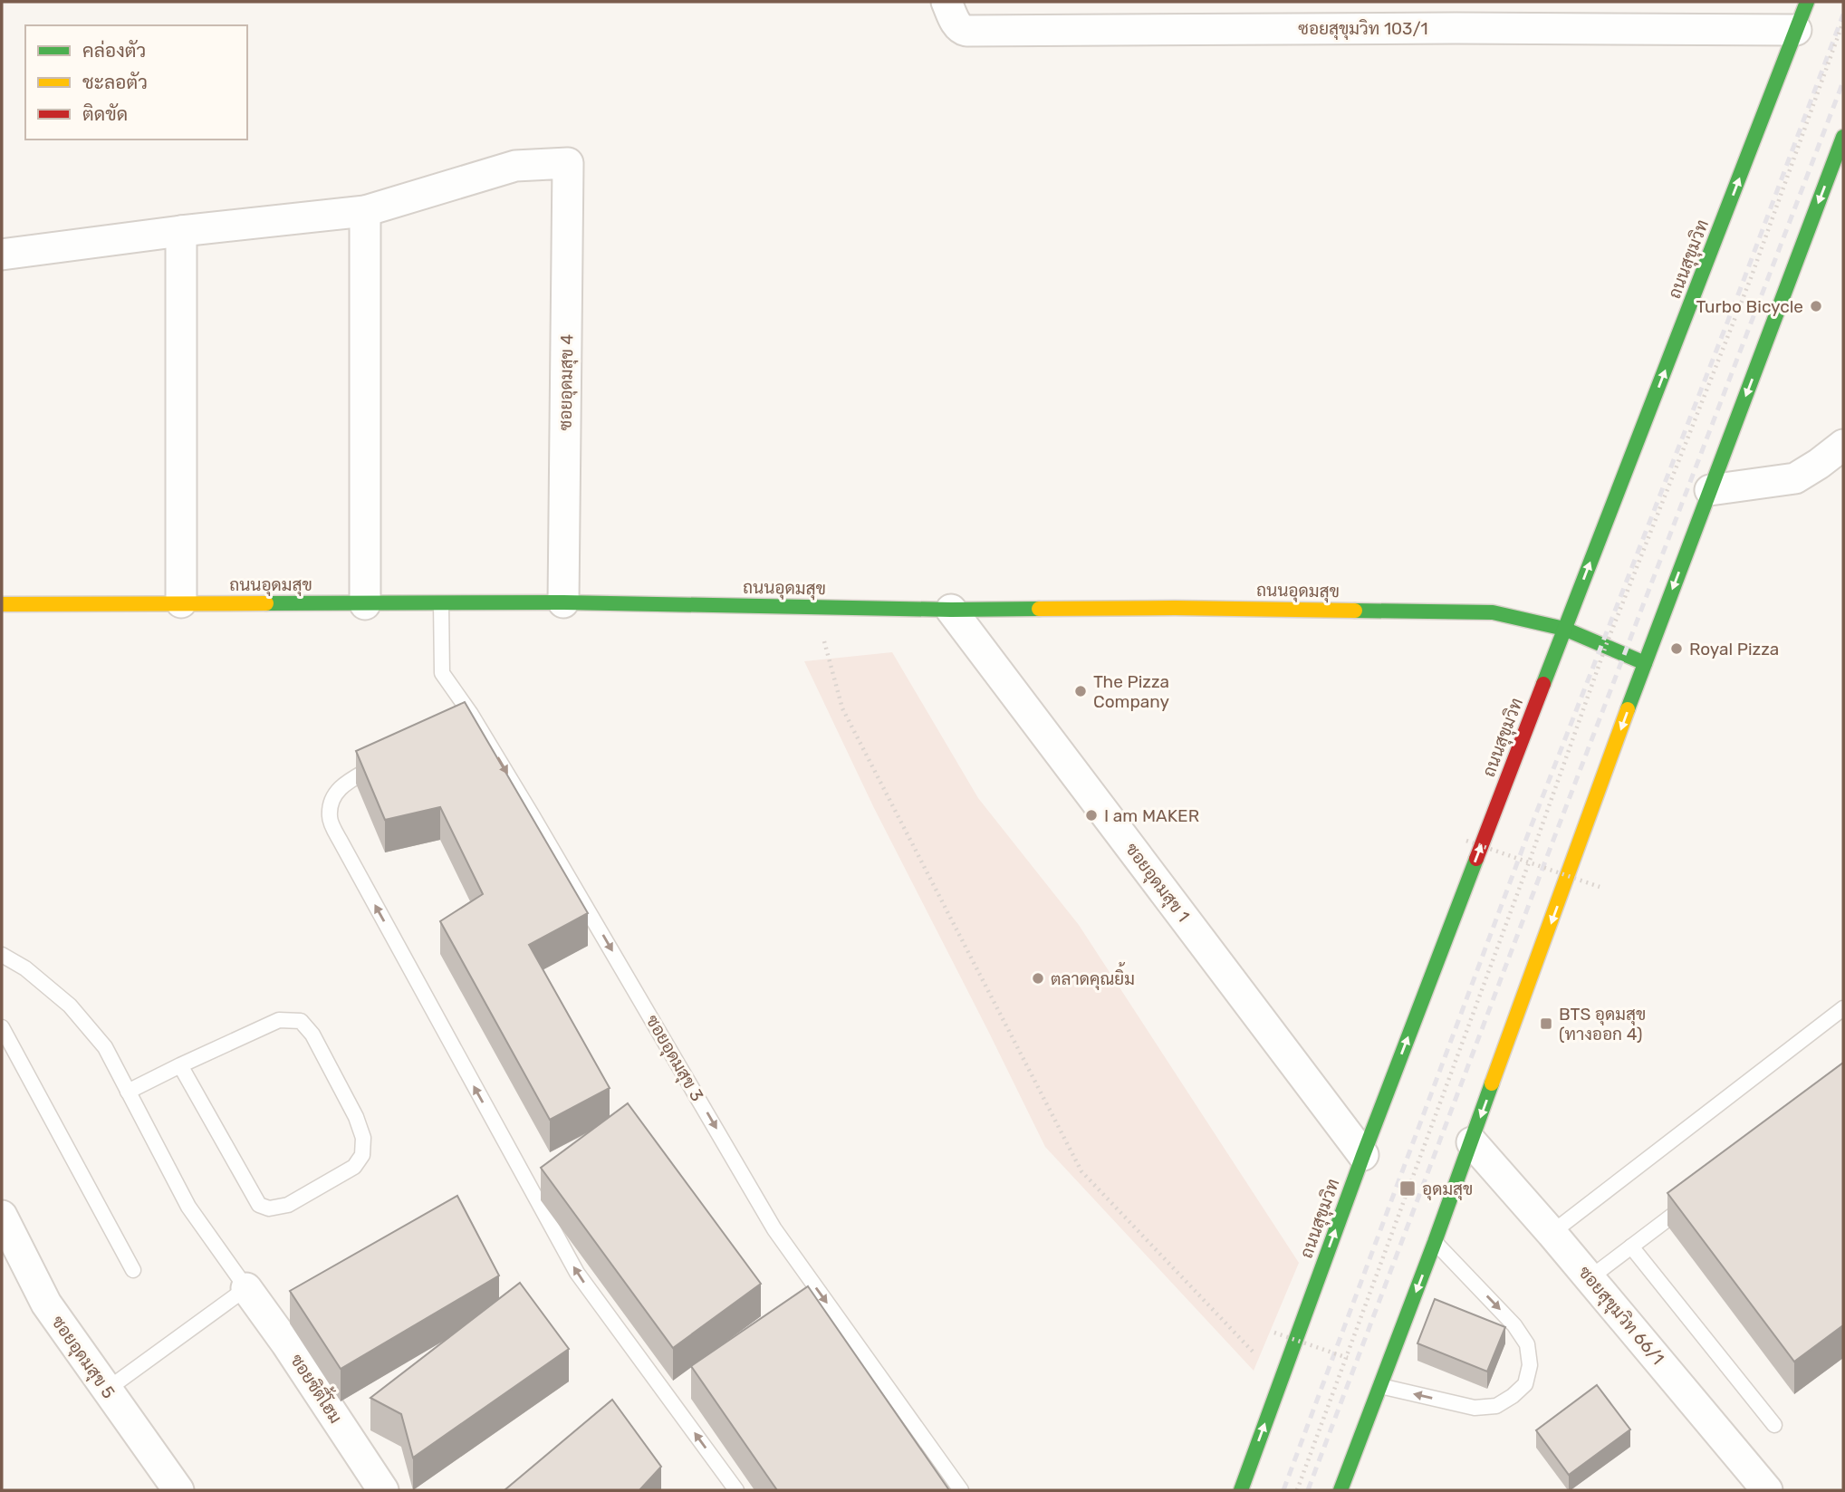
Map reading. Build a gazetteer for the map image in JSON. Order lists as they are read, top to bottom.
{
  "streets": {
    "main road": ["ถนนสุขุมวิท", "ถนนอุดมสุข"],
    "street": [
      "ซอยสุขุมวิท 103/1",
      "ซอยอุดมสุข 4",
      "ซอยอุดมสุข 1",
      "ซอยสุขุมวิท 66/1",
      "ซอยอุดมสุข 5",
      "ซอยซิตี้โฮม"
    ],
    "lane": ["ซอยอุดมสุข 3"]
  },
  "crossings": [
    ["ซอยสุขุมวิท 103/1", "ถนนสุขุมวิท"],
    ["ถนนสุขุมวิท", "ถนนอุดมสุข"],
    ["ถนนสุขุมวิท", "ซอยอุดมสุข 1"],
    ["ซอยอุดมสุข 4", "ถนนอุดมสุข"],
    ["ถนนอุดมสุข", "ซอยอุดมสุข 1"],
    ["ถนนอุดมสุข", "ซอยอุดมสุข 3"]
  ],
  "one_way": ["ซอยอุดมสุข 3"],
  "places": {
    "other": [
      "Turbo Bicycle",
      "Royal Pizza",
      "The Pizza Company",
      "I am MAKER",
      "ตลาดคุณยิ้ม"
    ],
    "transit": ["BTS อุดมสุข (ทางออก 4)", "อุดมสุข"]
  },
  "legend": ["คล่องตัว", "ชะลอตัว", "ติดขัด"]
}
